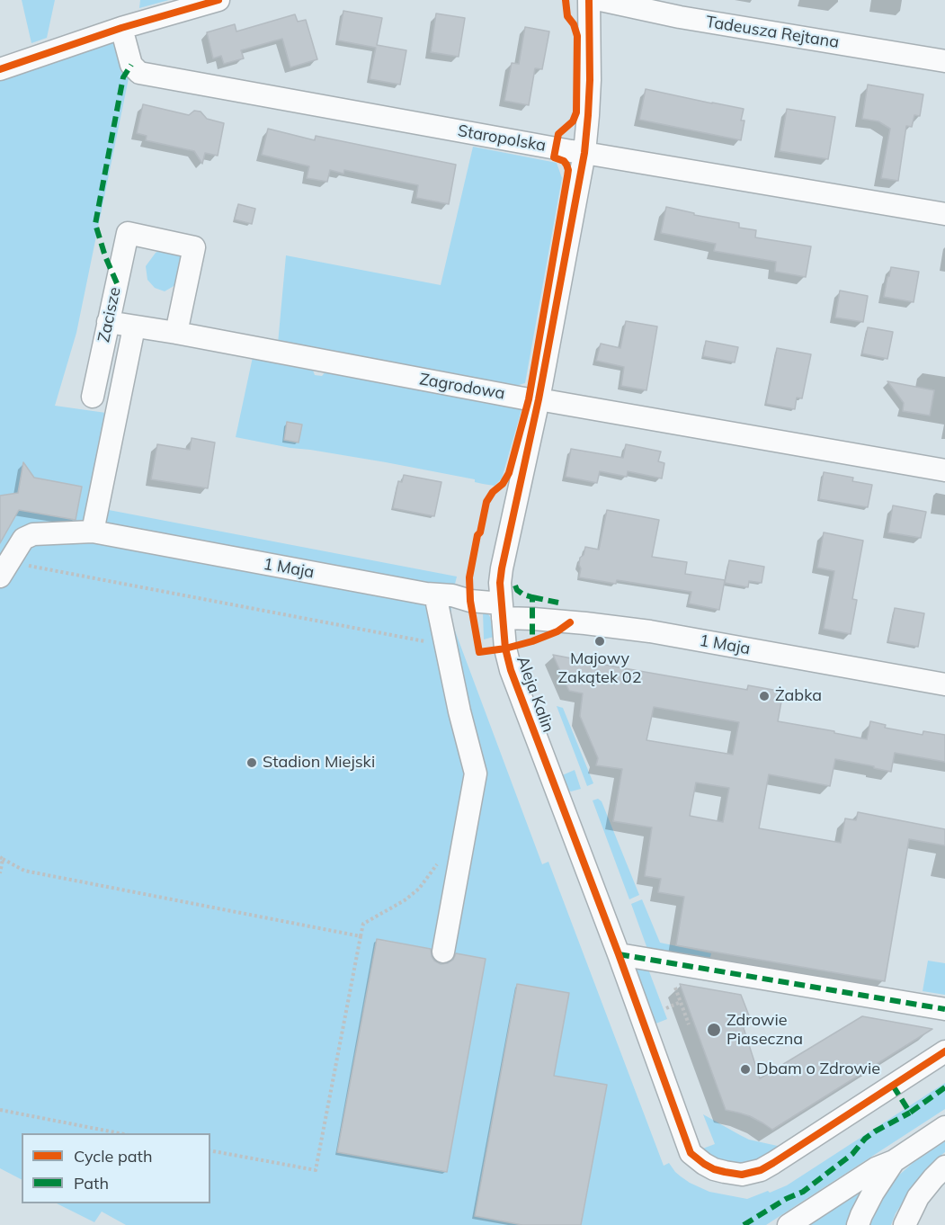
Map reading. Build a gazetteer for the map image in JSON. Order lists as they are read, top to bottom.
{
  "streets": {
    "street": [
      "Tadeusza Rejtana",
      "Staropolska",
      "Zacisze",
      "Zagrodowa",
      "1 Maja",
      "Aleja Kalin"
    ]
  },
  "crossings": [
    ["Staropolska", "Aleja Kalin"],
    ["Zacisze", "Zagrodowa"],
    ["Zagrodowa", "Aleja Kalin"],
    ["1 Maja", "Aleja Kalin"]
  ],
  "places": [
    "Majowy Zakątek 02",
    "Żabka",
    "Stadion Miejski",
    "Zdrowie Piaseczna",
    "Dbam o Zdrowie"
  ],
  "legend": ["Cycle path", "Path"]
}
